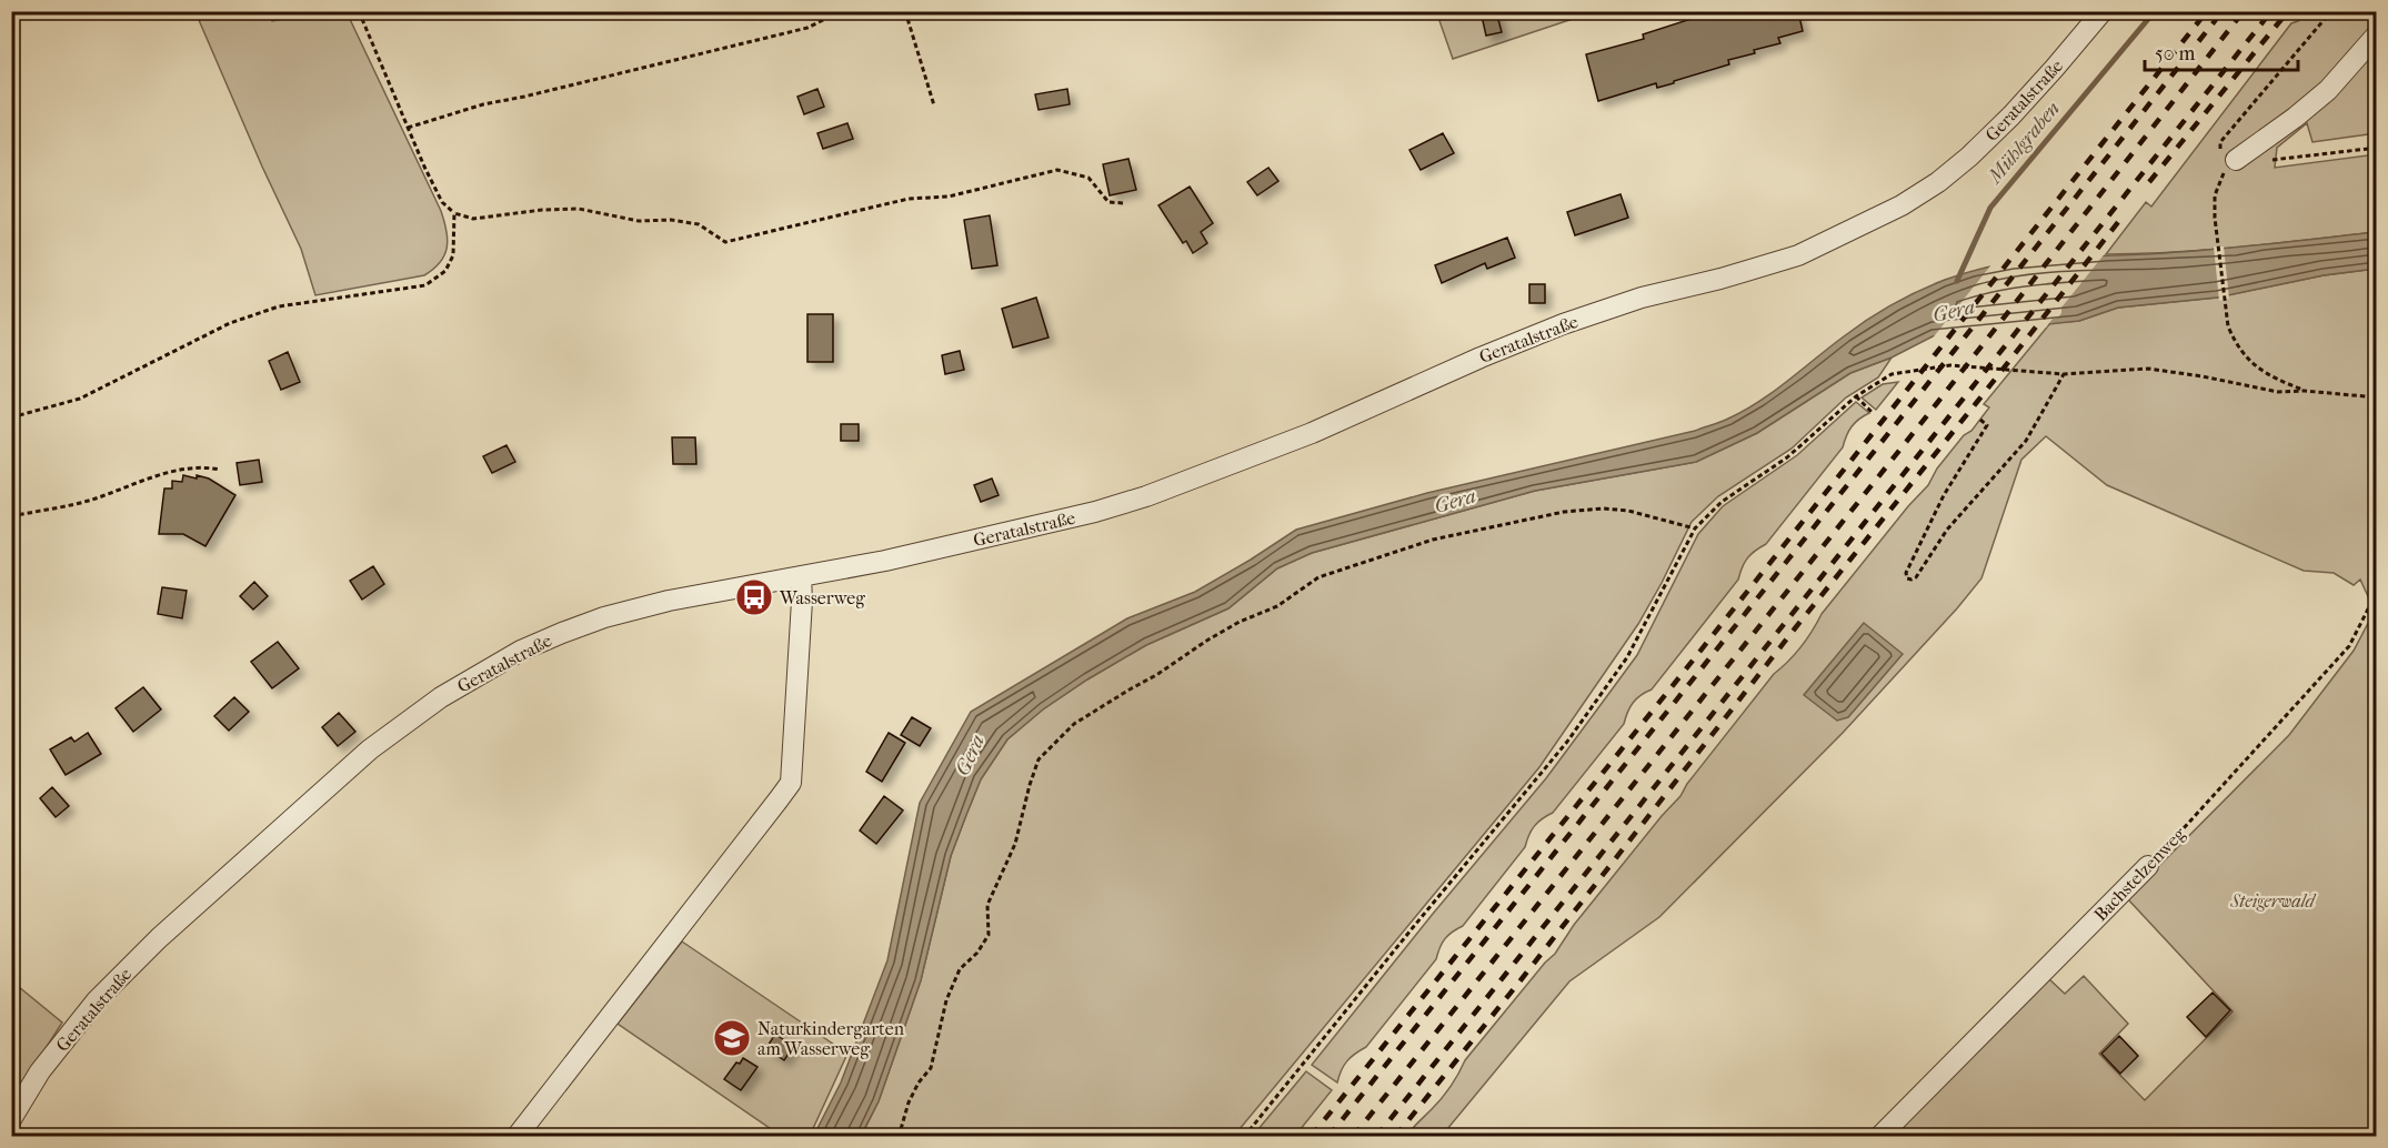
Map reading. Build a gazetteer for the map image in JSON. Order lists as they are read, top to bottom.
{
  "streets": {
    "street": ["Geratalstraße", "Bachstelzenweg"]
  },
  "water": ["Mühlgraben", "Gera"],
  "parks": ["Steigerwald"],
  "places": {
    "bus stop": ["Wasserweg"],
    "school or university": ["Naturkindergarten am Wasserweg"]
  },
  "scale_bar": "50 m"
}
